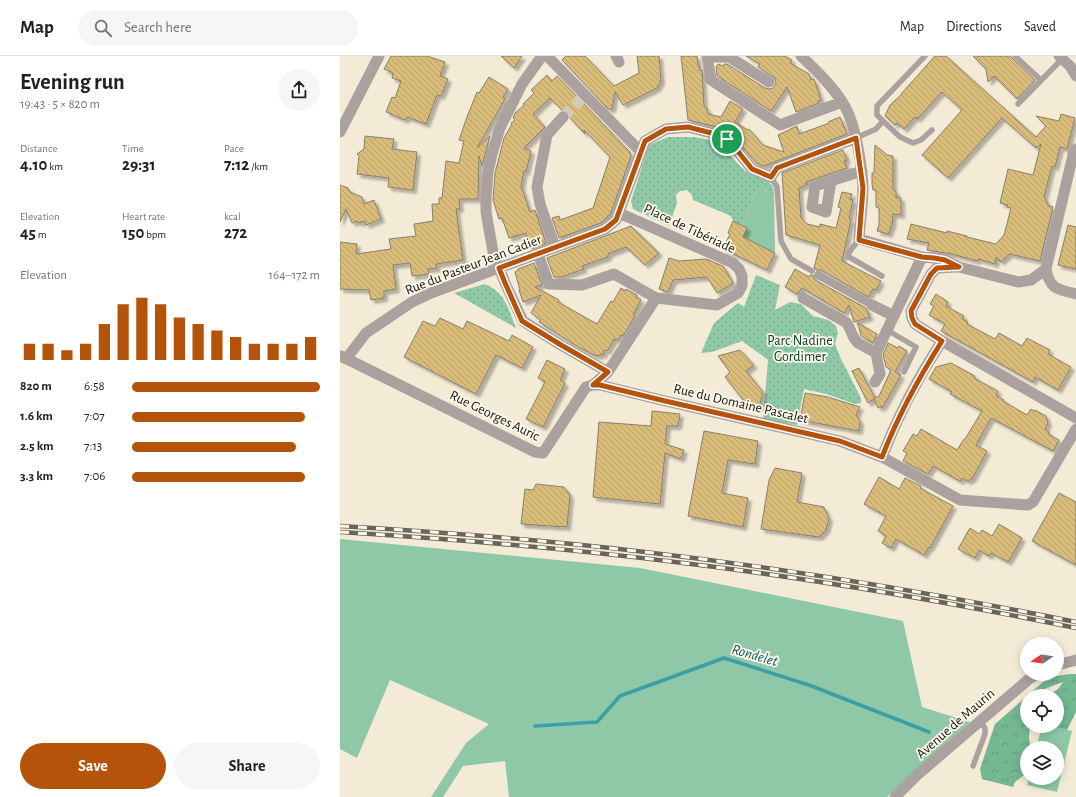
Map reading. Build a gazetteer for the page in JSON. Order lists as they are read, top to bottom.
{
  "streets": {
    "street": [
      "Place de Tibériade",
      "Rue du Pasteur Jean Cadier",
      "Rue du Domaine Pascalet",
      "Rue Georges Auric",
      "Avenue de Maurin"
    ]
  },
  "crossings": [
    ["Place de Tibériade", "Rue du Pasteur Jean Cadier"],
    ["Place de Tibériade", "Rue Georges Auric"],
    ["Rue du Pasteur Jean Cadier", "Rue Georges Auric"],
    ["Rue du Domaine Pascalet", "Rue Georges Auric"]
  ],
  "water": ["Rondelet"],
  "parks": ["Parc Nadine Gordimer"],
  "north": "left",
  "page": {
    "header": "Map",
    "search": "Search here",
    "nav": ["Map", "Directions", "Saved"],
    "heading": ["Evening run", "19:43 · 5 × 820 m"],
    "stats": [
      ["Distance", "4.10 km"],
      ["Time", "29:31"],
      ["Pace", "7:12 /km"],
      ["Elevation", "45 m"],
      ["Heart rate", "150 bpm"],
      ["kcal", "272"]
    ],
    "chart": ["Elevation", "164–172 m"],
    "list": [
      {
        "name": "820 m",
        "note": "6:58"
      },
      {
        "name": "1.6 km",
        "note": "7:07"
      },
      {
        "name": "2.5 km",
        "note": "7:13"
      },
      {
        "name": "3.3 km",
        "note": "7:06"
      }
    ],
    "buttons": ["Save", "Share"]
  }
}
